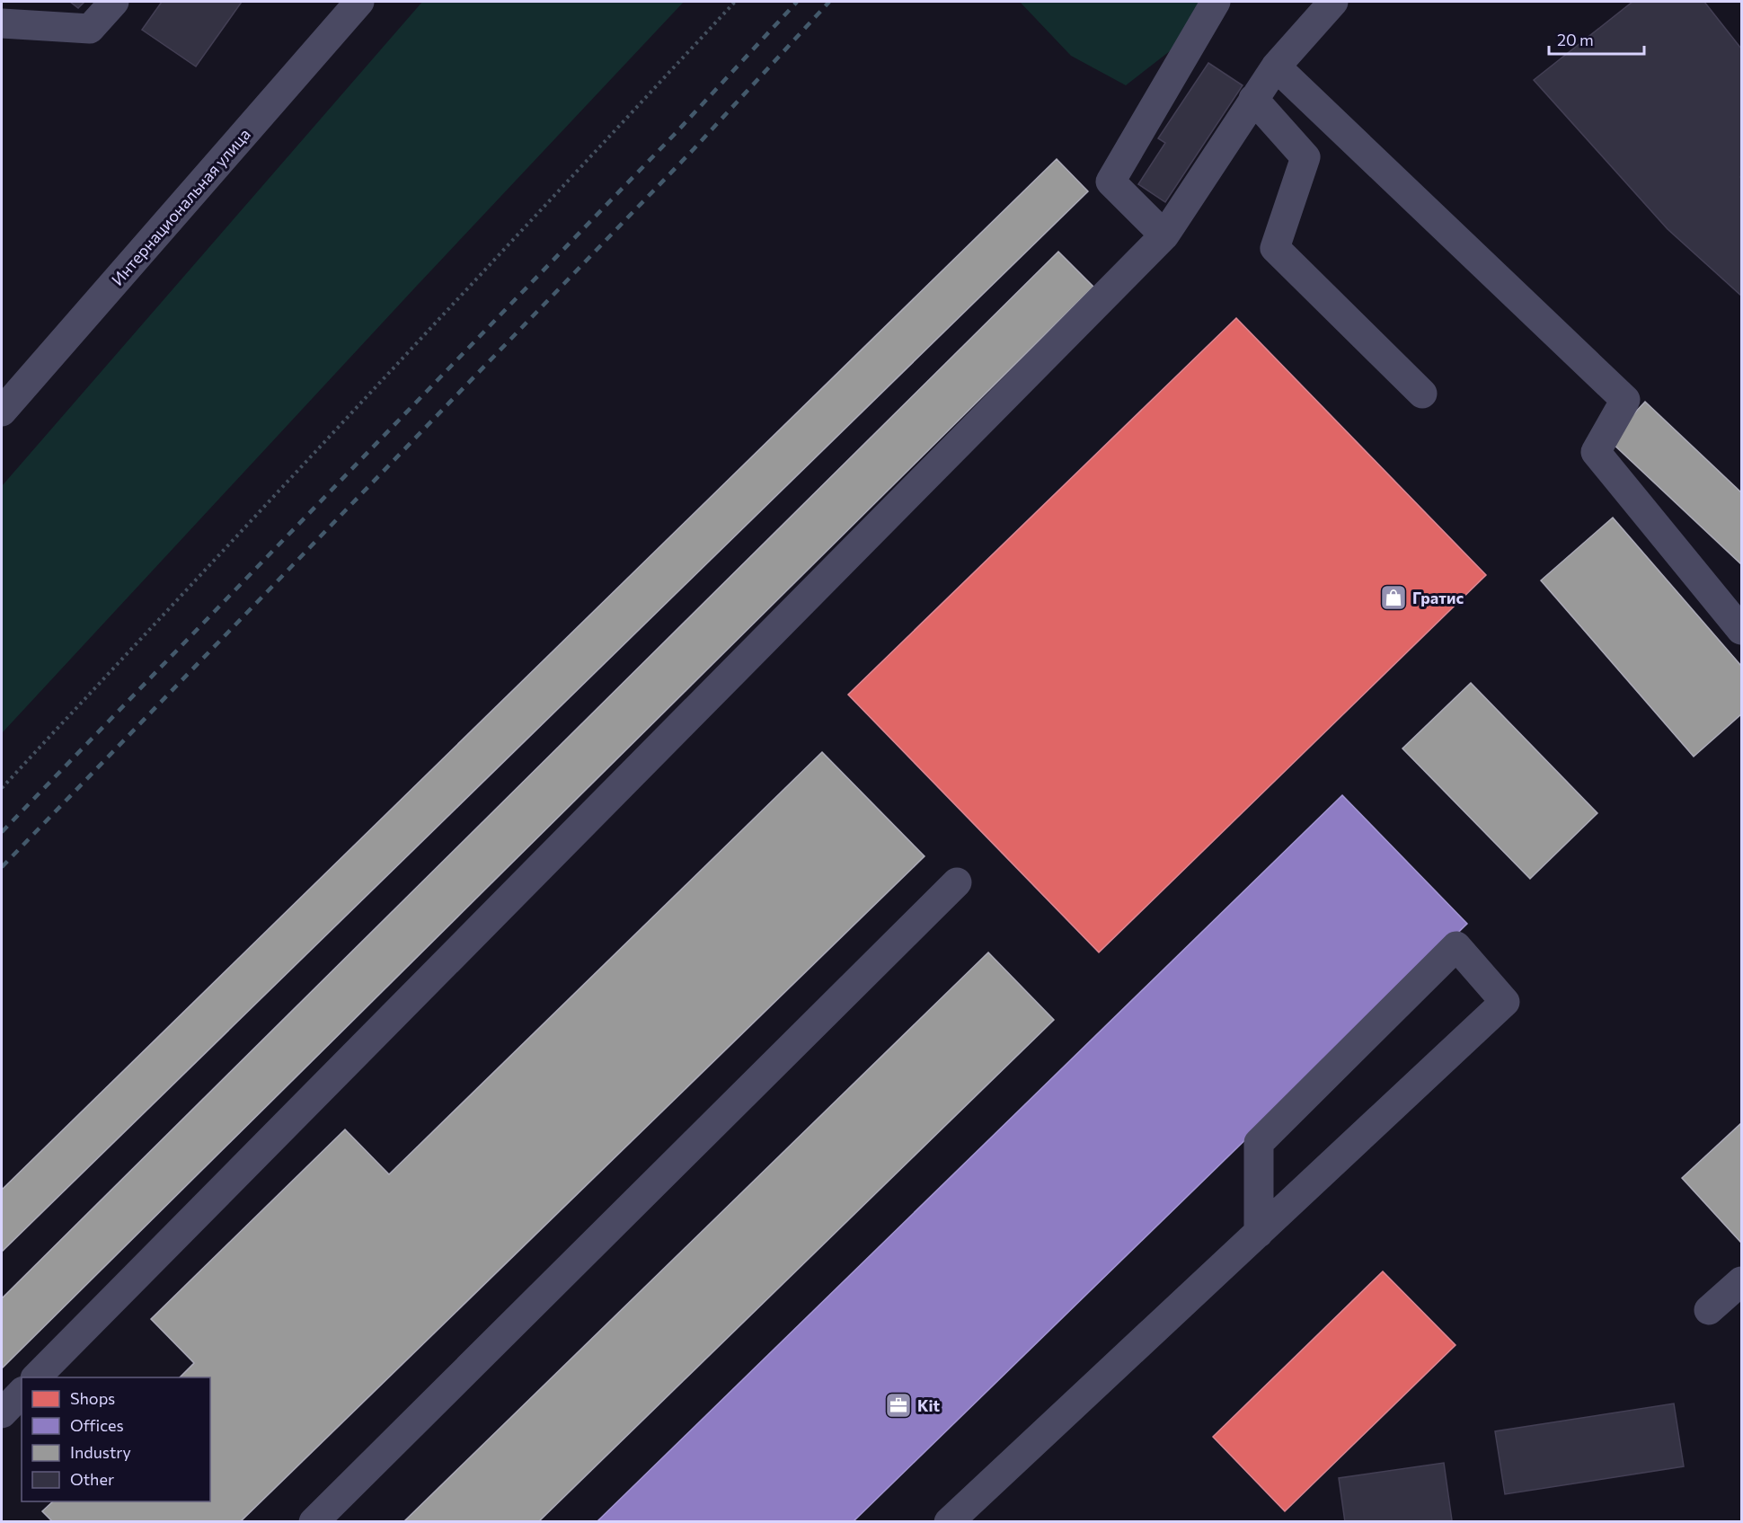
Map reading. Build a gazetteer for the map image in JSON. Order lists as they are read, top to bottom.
{
  "streets": {
    "street": ["Интернациональная улица"]
  },
  "places": {
    "shop": ["Гратис"],
    "office": ["Kit"]
  },
  "legend": [
    "Shops",
    "Offices",
    "Industry",
    "Other"
  ],
  "scale_bar": "20 m"
}
